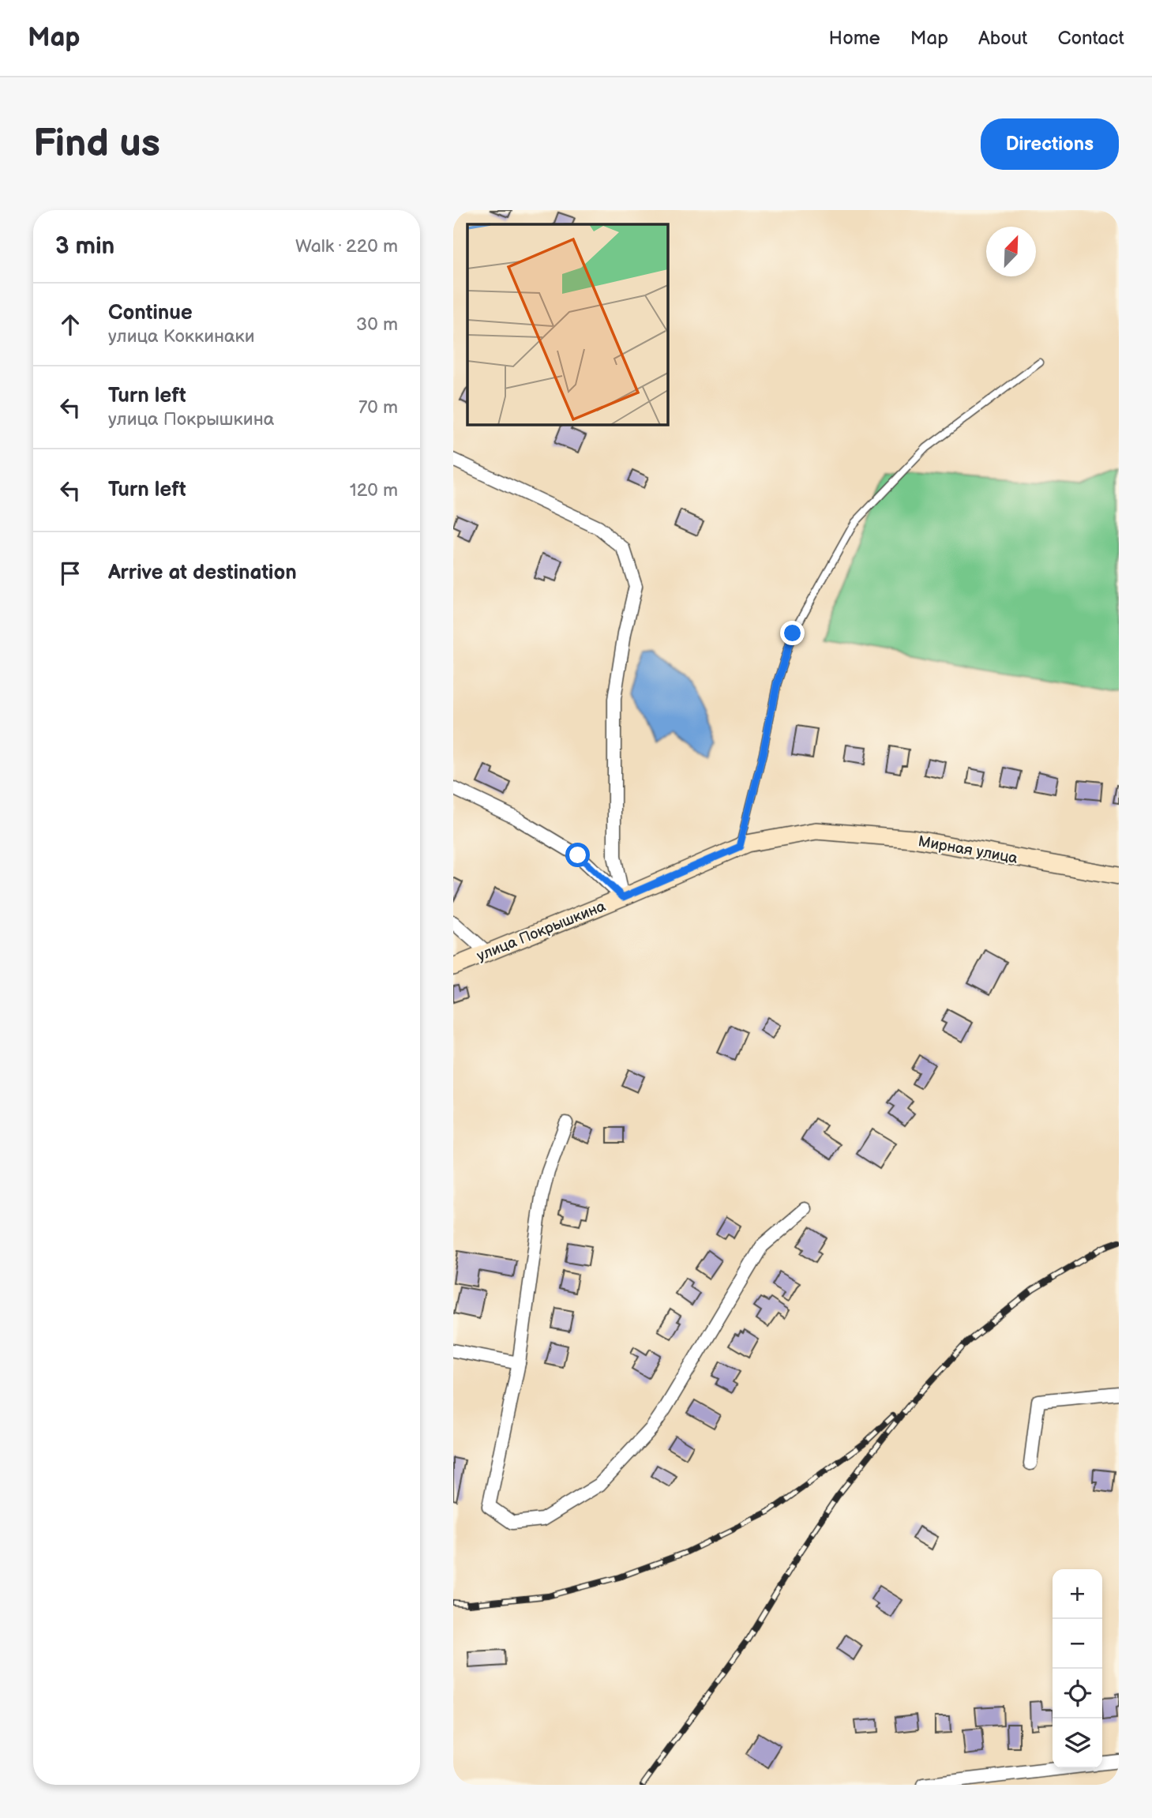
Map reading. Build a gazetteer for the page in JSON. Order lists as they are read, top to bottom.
{
  "streets": {
    "street": ["Мирная улица", "улица Покрышкина"]
  },
  "crossings": [
    ["Мирная улица", "улица Покрышкина"]
  ],
  "north": "top right",
  "page": {
    "header": "Map",
    "nav": [
      "Home",
      "Map",
      "About",
      "Contact"
    ],
    "buttons": "Directions",
    "title": "Find us",
    "heading": ["3 min", "Walk · 220 m"],
    "list": [
      ["Continue", "улица Коккинаки", "30 m"],
      ["Turn left", "улица Покрышкина", "70 m"],
      ["Turn left", "120 m"],
      "Arrive at destination"
    ],
    "map_buttons": ["+", "−"]
  }
}
